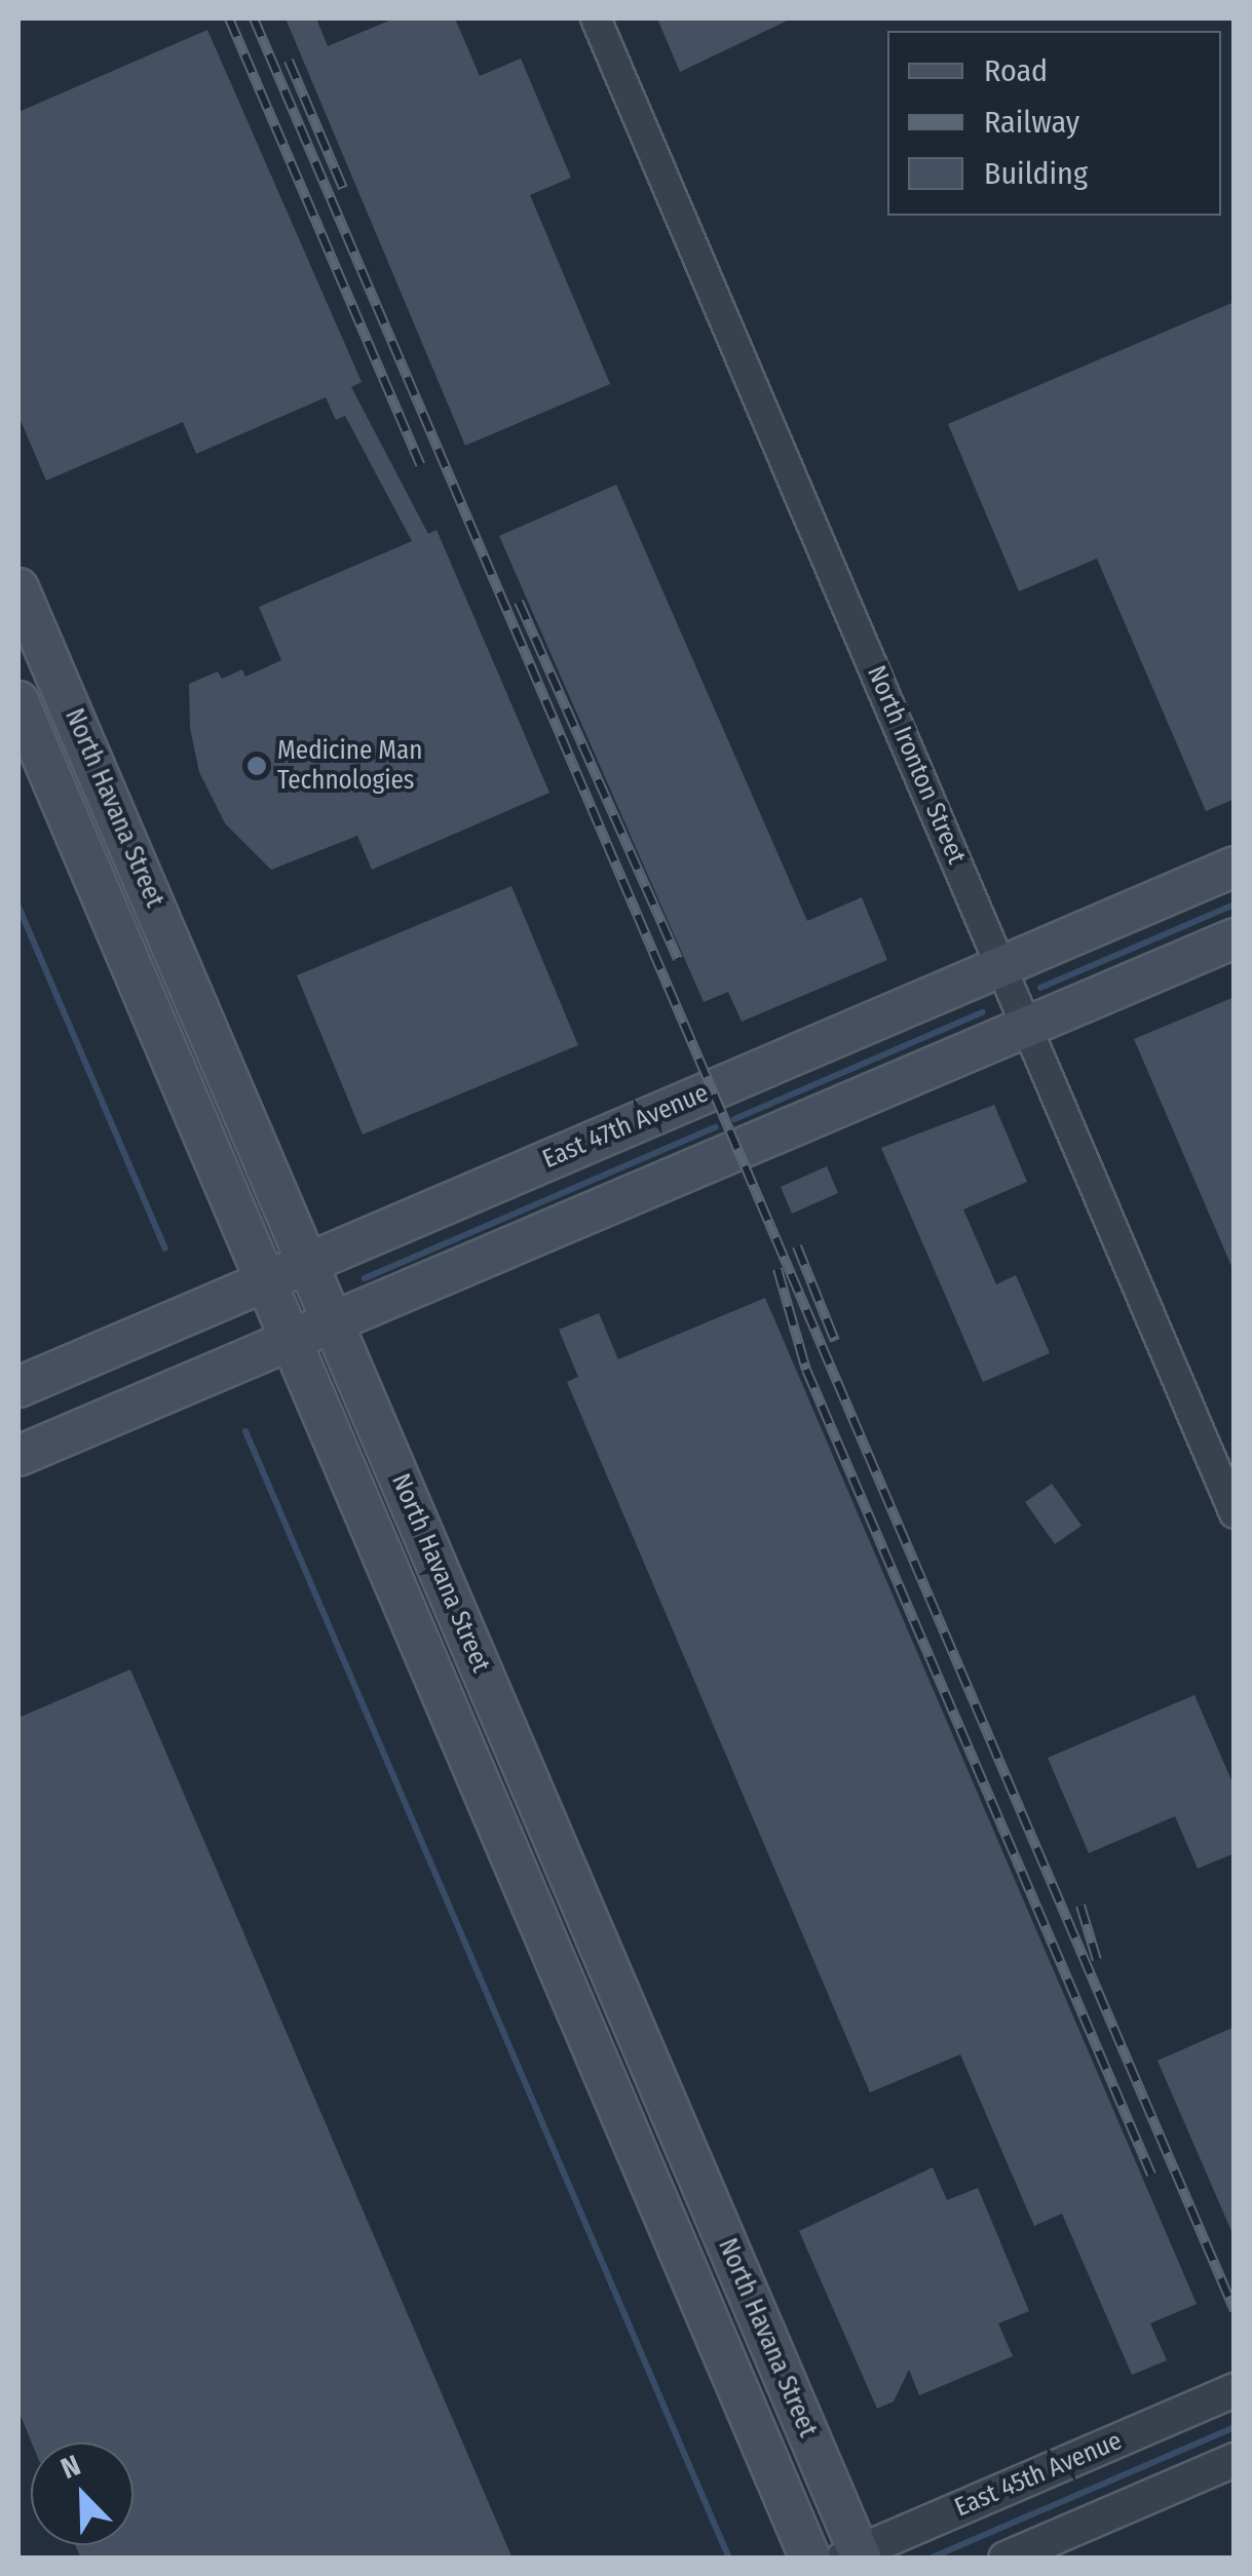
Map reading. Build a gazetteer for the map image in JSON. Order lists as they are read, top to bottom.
{
  "streets": {
    "main road": ["North Havana Street", "East 47th Avenue"],
    "street": ["North Ironton Street", "East 45th Avenue"]
  },
  "crossings": [
    ["North Ironton Street", "East 47th Avenue"],
    ["North Havana Street", "East 47th Avenue"],
    ["North Havana Street", "East 45th Avenue"]
  ],
  "places": ["Medicine Man Technologies"],
  "legend": ["Road", "Railway", "Building"],
  "north": "top left"
}
